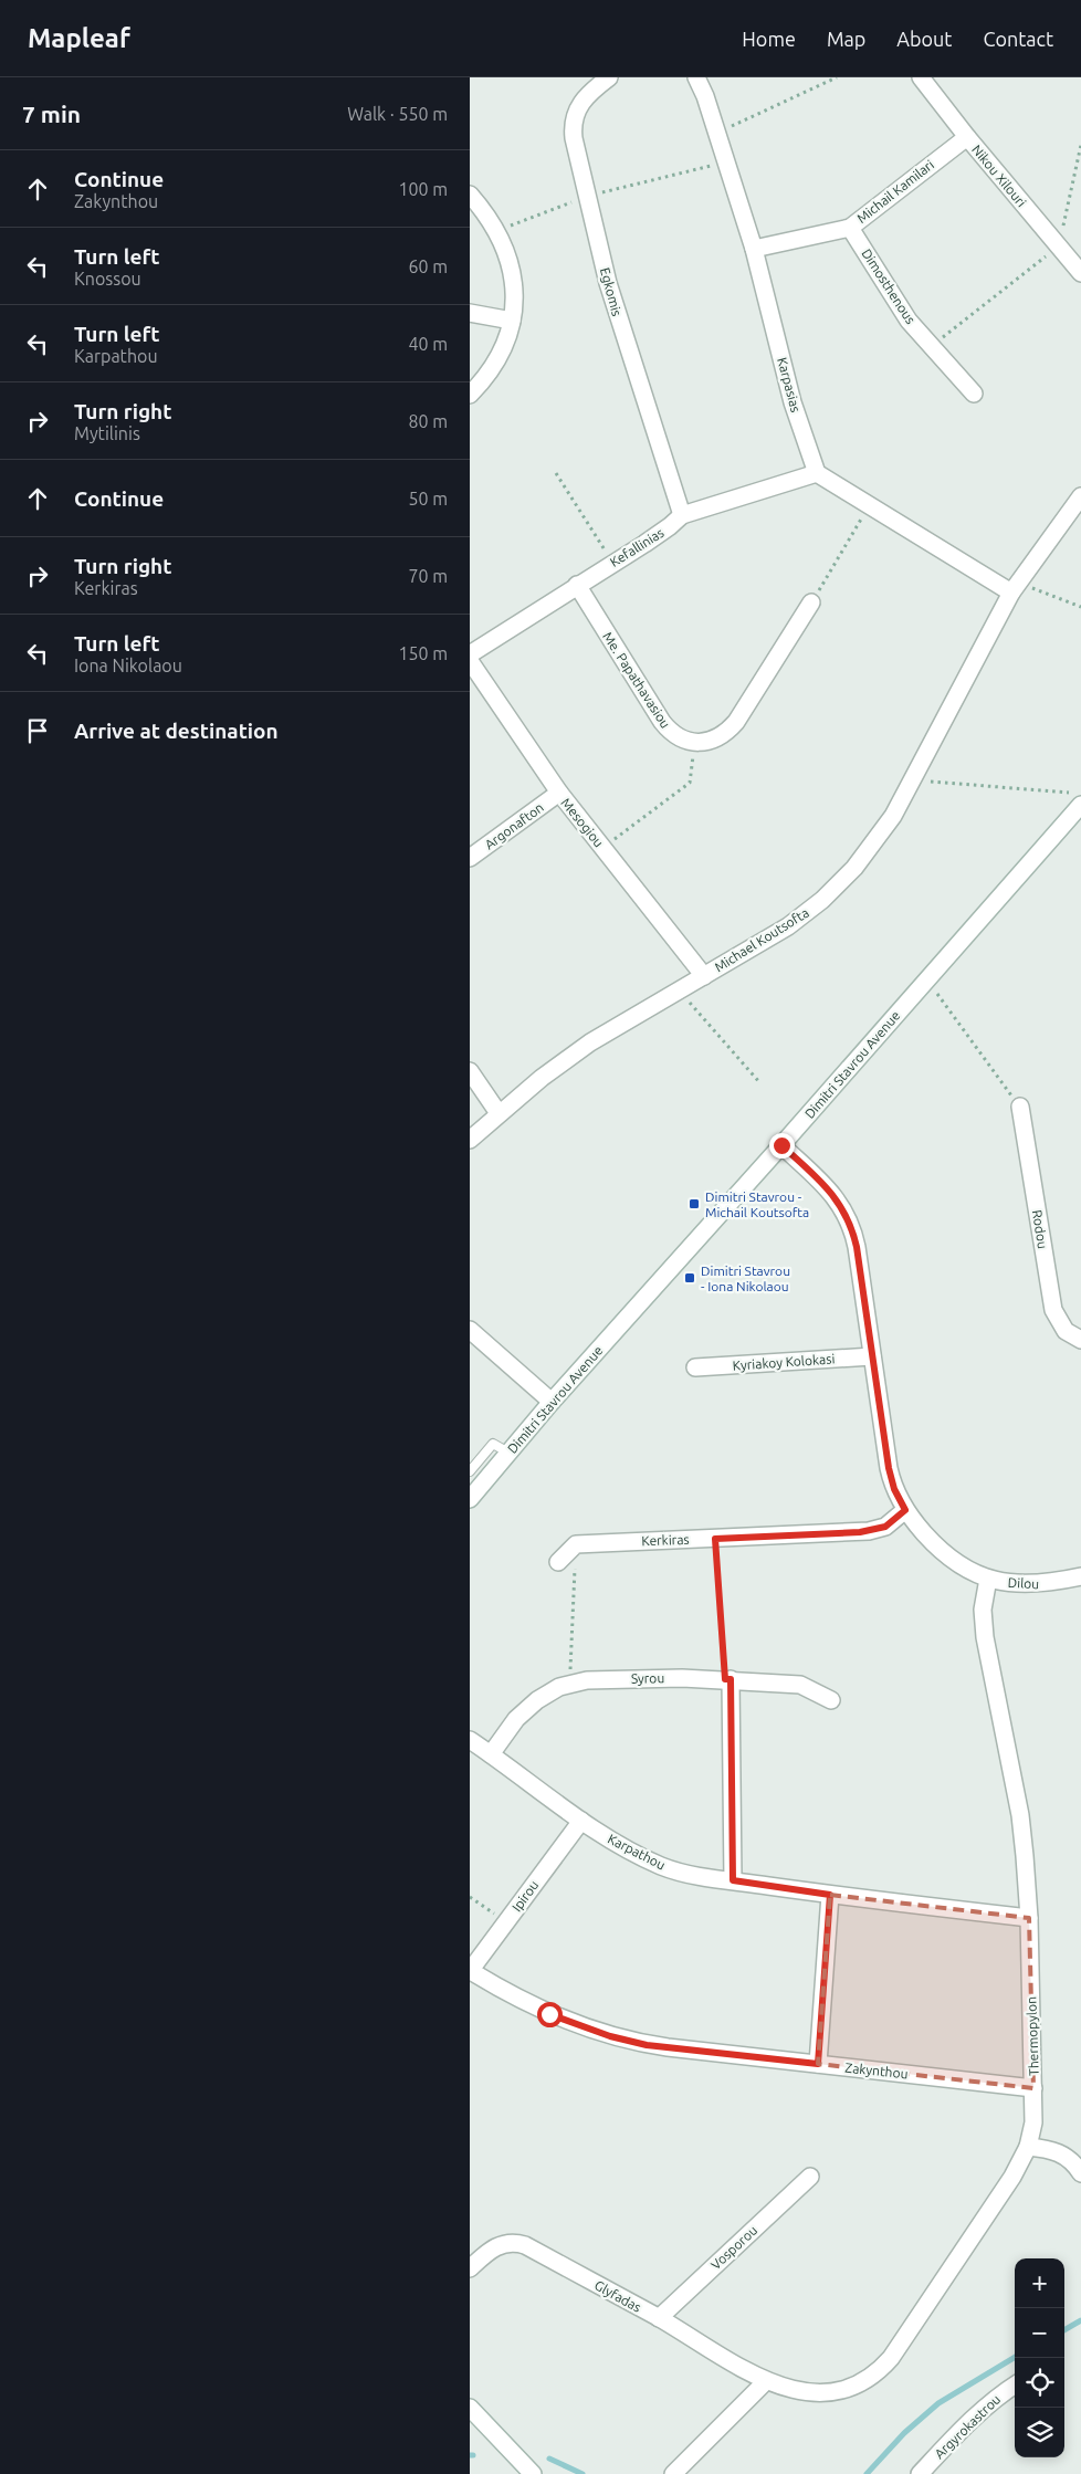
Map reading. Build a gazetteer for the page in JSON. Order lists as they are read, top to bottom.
{
  "streets": {
    "street": [
      "Nikou Xilouri",
      "Michail Kamilari",
      "Dimosthenous",
      "Egkomis",
      "Karpasias",
      "Kefallinias",
      "Me. Papathavasiou",
      "Mesogiou",
      "Argonafton",
      "Michael Koutsofta",
      "Dimitri Stavrou Avenue",
      "Rodou",
      "Kyriakoy Kolokasi",
      "Kerkiras",
      "Dilou",
      "Syrou",
      "Karpathou",
      "Ipirou",
      "Thermopylon",
      "Zakynthou",
      "Vosporou",
      "Glyfadas",
      "Argyrokastrou"
    ]
  },
  "crossings": [
    ["Nikou Xilouri", "Michail Kamilari"],
    ["Michail Kamilari", "Dimosthenous"],
    ["Michail Kamilari", "Karpasias"],
    ["Egkomis", "Kefallinias"],
    ["Karpasias", "Kefallinias"],
    ["Kefallinias", "Me. Papathavasiou"],
    ["Mesogiou", "Argonafton"],
    ["Mesogiou", "Michael Koutsofta"],
    ["Dimitri Stavrou Avenue", "Dilou"],
    ["Kyriakoy Kolokasi", "Dilou"],
    ["Kerkiras", "Dilou"],
    ["Dilou", "Thermopylon"],
    ["Syrou", "Karpathou"],
    ["Karpathou", "Ipirou"],
    ["Karpathou", "Thermopylon"],
    ["Ipirou", "Zakynthou"],
    ["Thermopylon", "Zakynthou"],
    ["Thermopylon", "Glyfadas"],
    ["Vosporou", "Glyfadas"]
  ],
  "places": {
    "transit": ["Dimitri Stavrou - Michail Koutsofta", "Dimitri Stavrou - Iona Nikolaou"]
  },
  "page": {
    "header": "Mapleaf",
    "nav": [
      "Home",
      "Map",
      "About",
      "Contact"
    ],
    "heading": ["7 min", "Walk · 550 m"],
    "list": [
      ["Continue", "Zakynthou", "100 m"],
      ["Turn left", "Knossou", "60 m"],
      ["Turn left", "Karpathou", "40 m"],
      ["Turn right", "Mytilinis", "80 m"],
      ["Continue", "50 m"],
      ["Turn right", "Kerkiras", "70 m"],
      ["Turn left", "Iona Nikolaou", "150 m"],
      "Arrive at destination"
    ],
    "map_buttons": ["+", "−"]
  }
}
